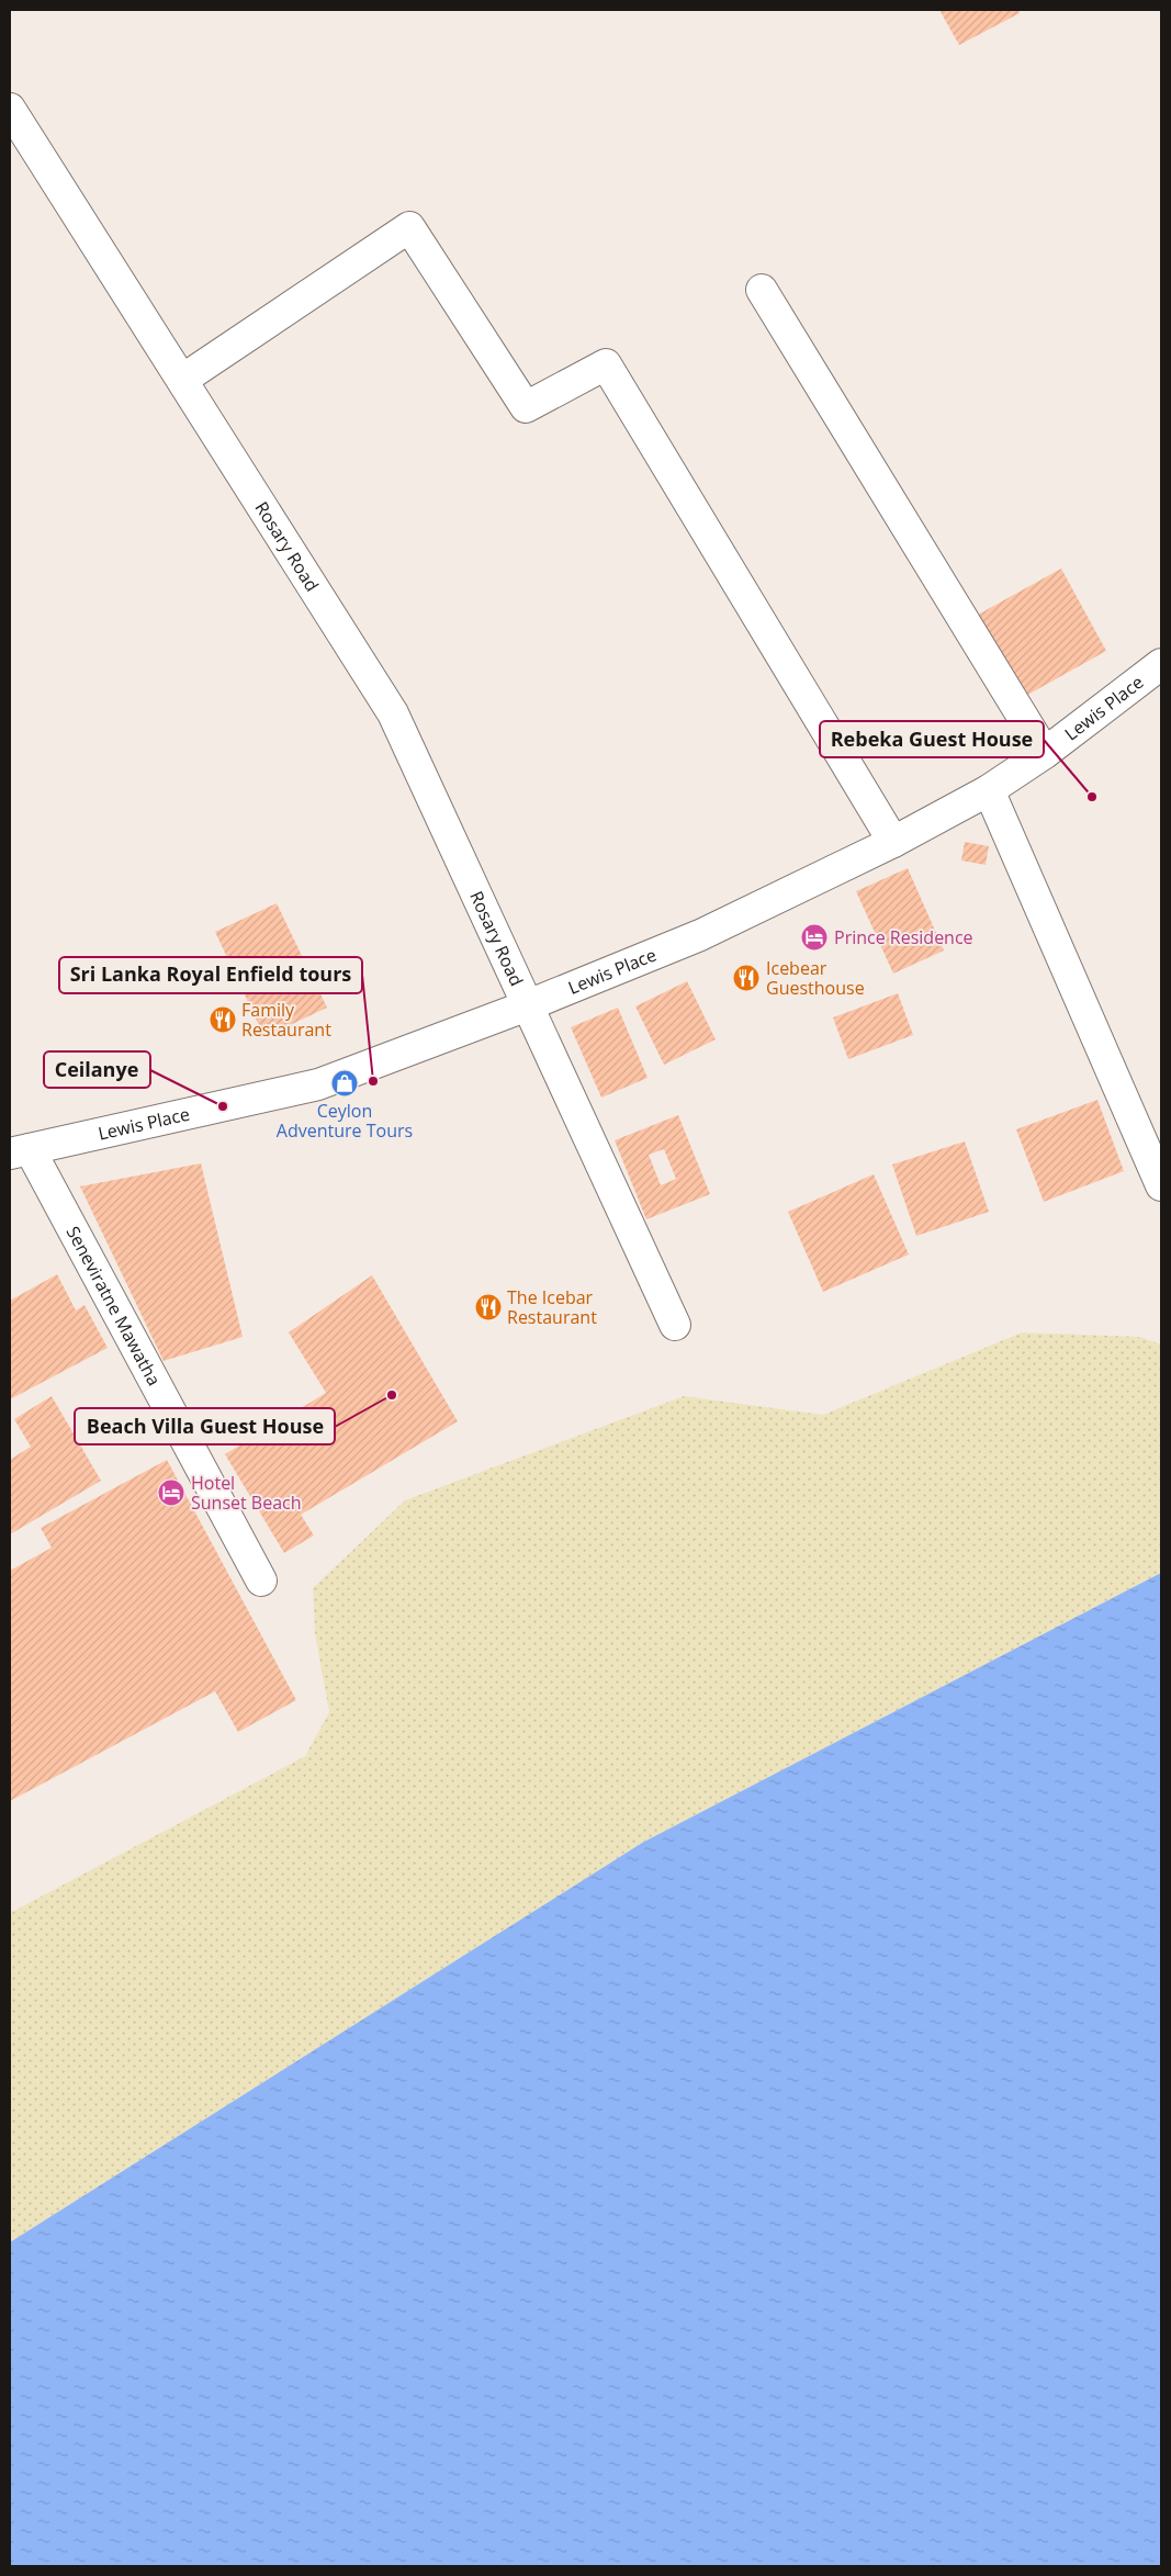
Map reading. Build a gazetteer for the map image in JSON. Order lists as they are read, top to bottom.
{
  "streets": {
    "street": ["Rosary Road", "Lewis Place", "Seneviratne Mawatha"]
  },
  "crossings": [
    ["Rosary Road", "Lewis Place"],
    ["Lewis Place", "Seneviratne Mawatha"]
  ],
  "places": {
    "other": [
      "Rebeka Guest House",
      "Sri Lanka Royal Enfield tours",
      "Ceilanye",
      "Beach Villa Guest House"
    ],
    "hotel": ["Prince Residence", "Hotel Sunset Beach"],
    "restaurant": ["Icebear Guesthouse", "Family Restaurant", "The Icebar Restaurant"],
    "shop": ["Ceylon Adventure Tours"]
  }
}
